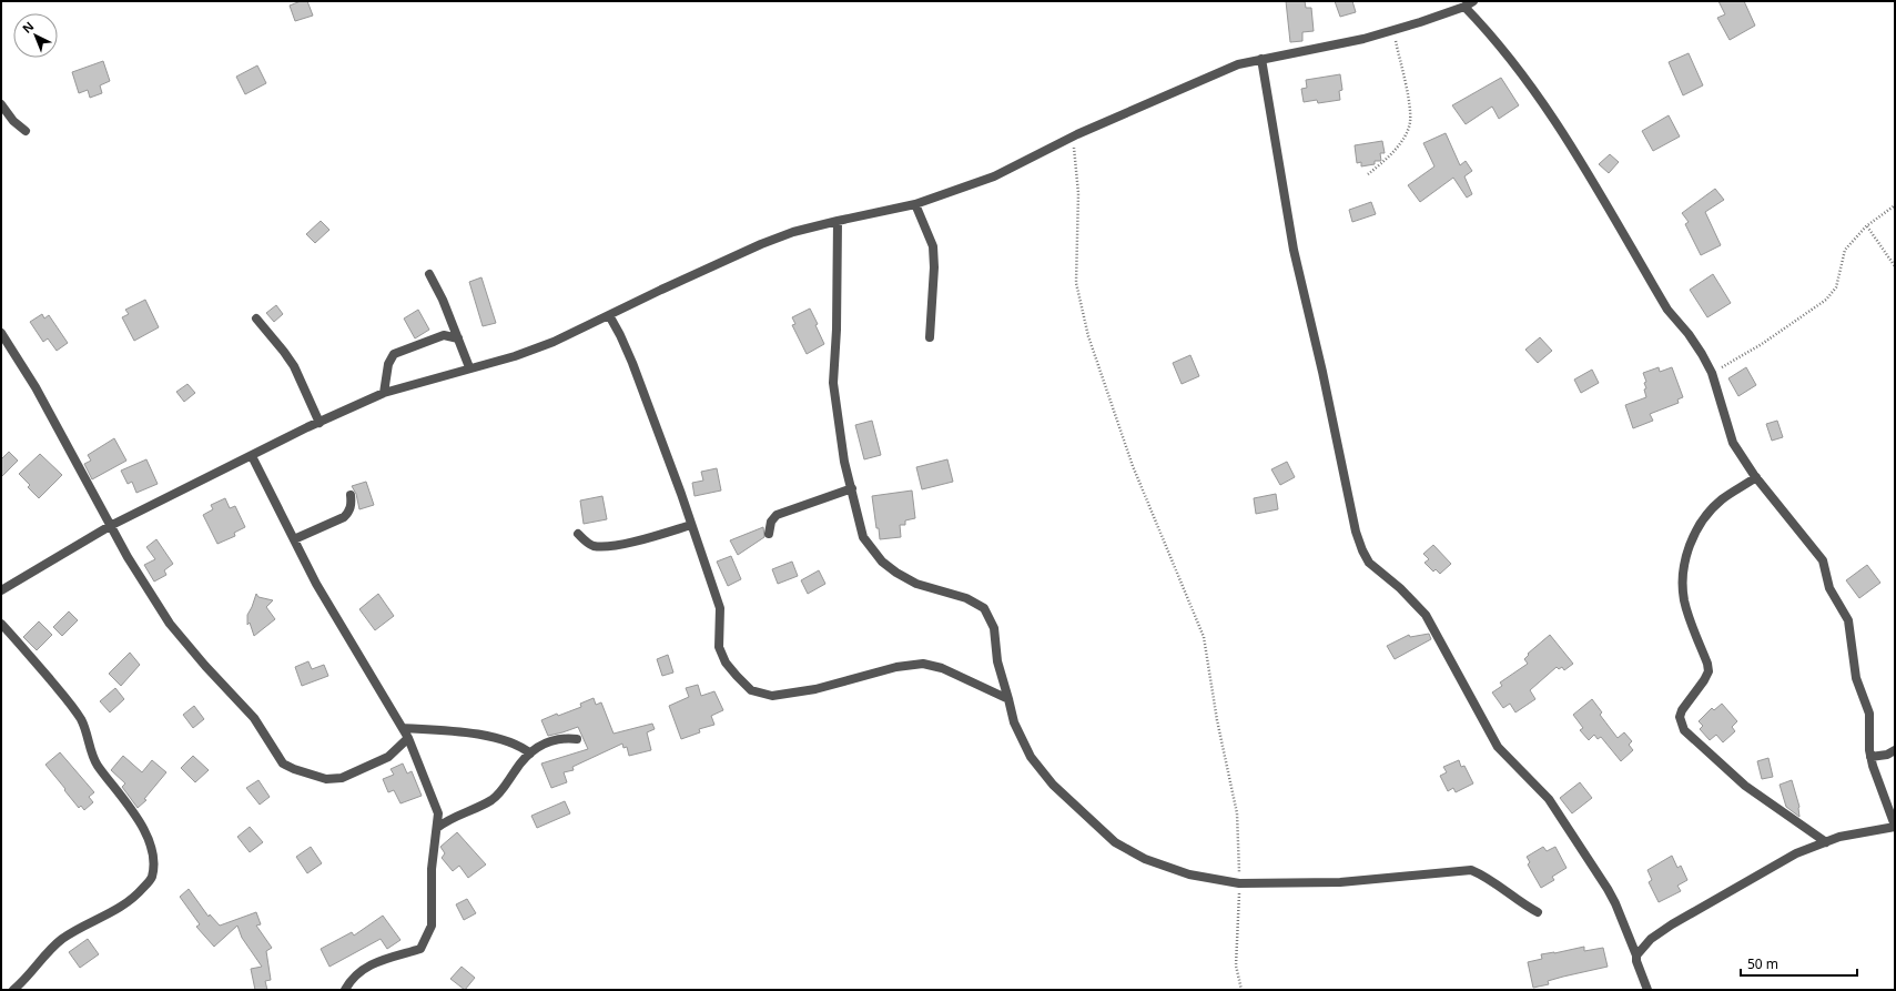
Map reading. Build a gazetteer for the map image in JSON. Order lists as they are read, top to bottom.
{
  "scale_bar": "50 m",
  "north": "top left"
}
